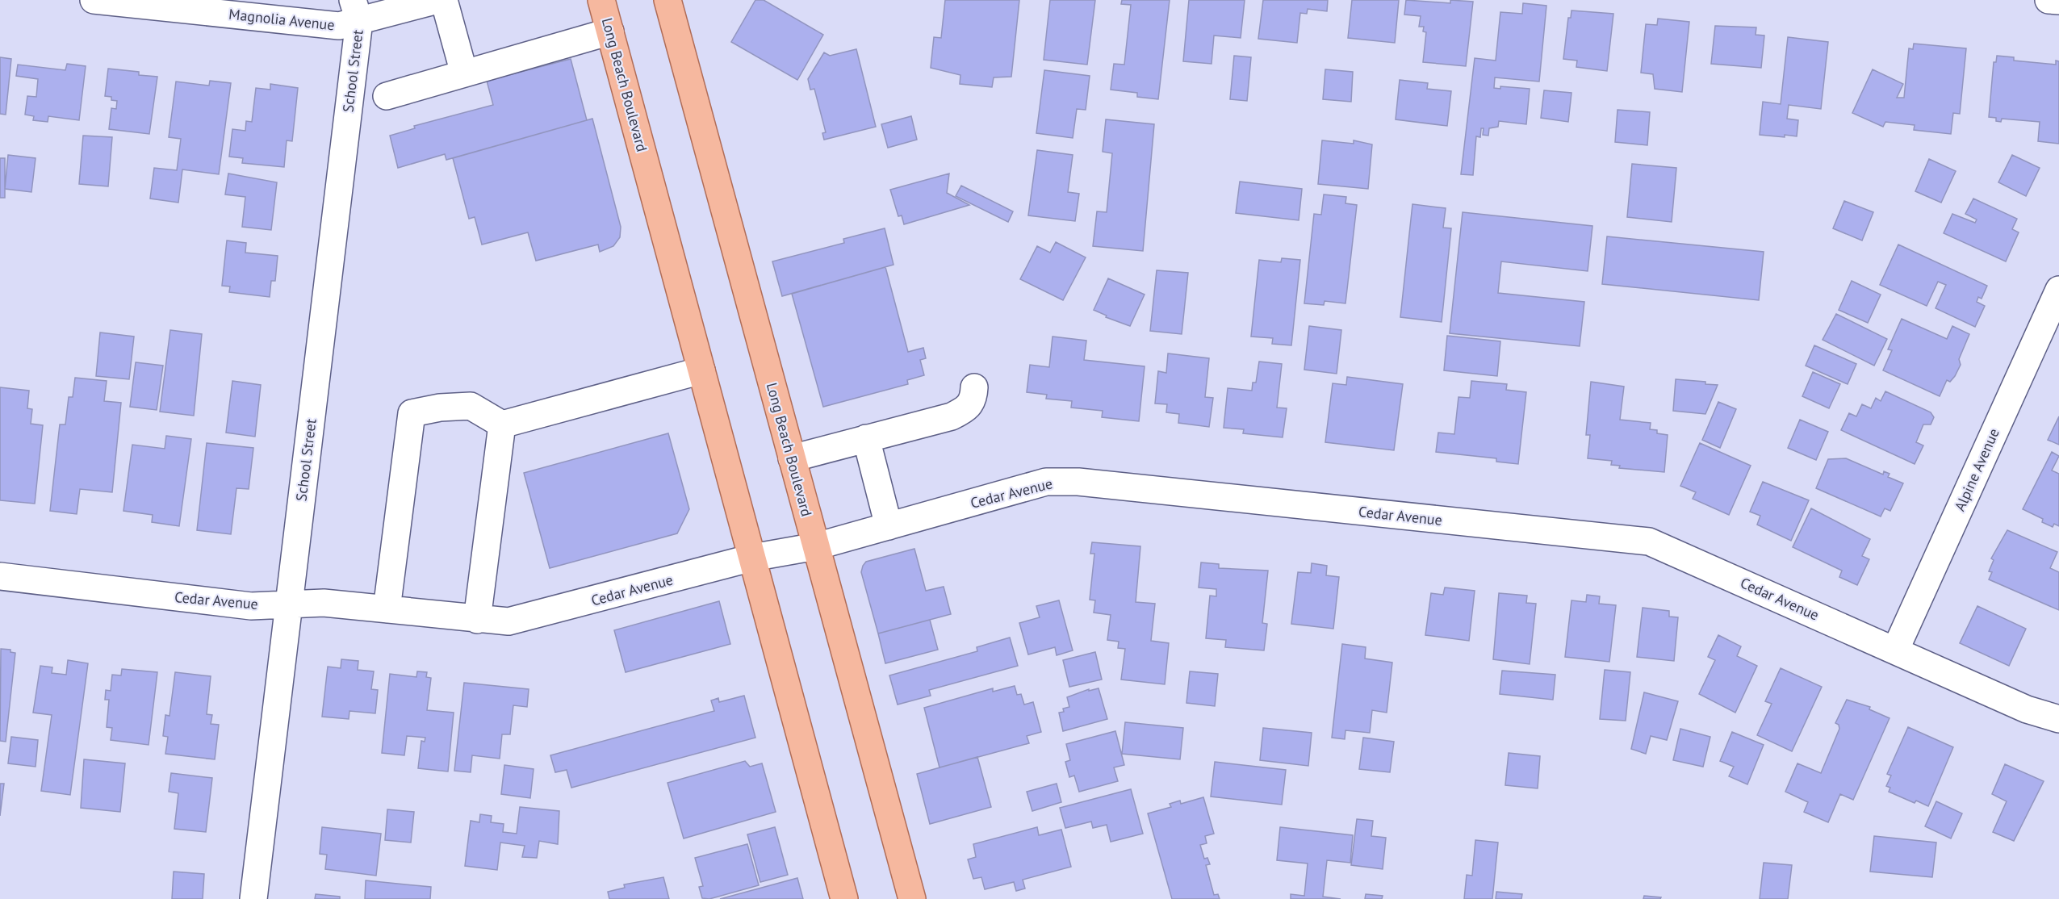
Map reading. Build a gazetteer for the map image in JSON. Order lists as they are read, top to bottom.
{
  "streets": {
    "main road": ["Long Beach Boulevard"],
    "street": [
      "Magnolia Avenue",
      "School Street",
      "Alpine Avenue",
      "Cedar Avenue"
    ]
  },
  "crossings": [
    ["Magnolia Avenue", "School Street"],
    ["School Street", "Cedar Avenue"],
    ["Long Beach Boulevard", "Cedar Avenue"],
    ["Alpine Avenue", "Cedar Avenue"]
  ]
}
